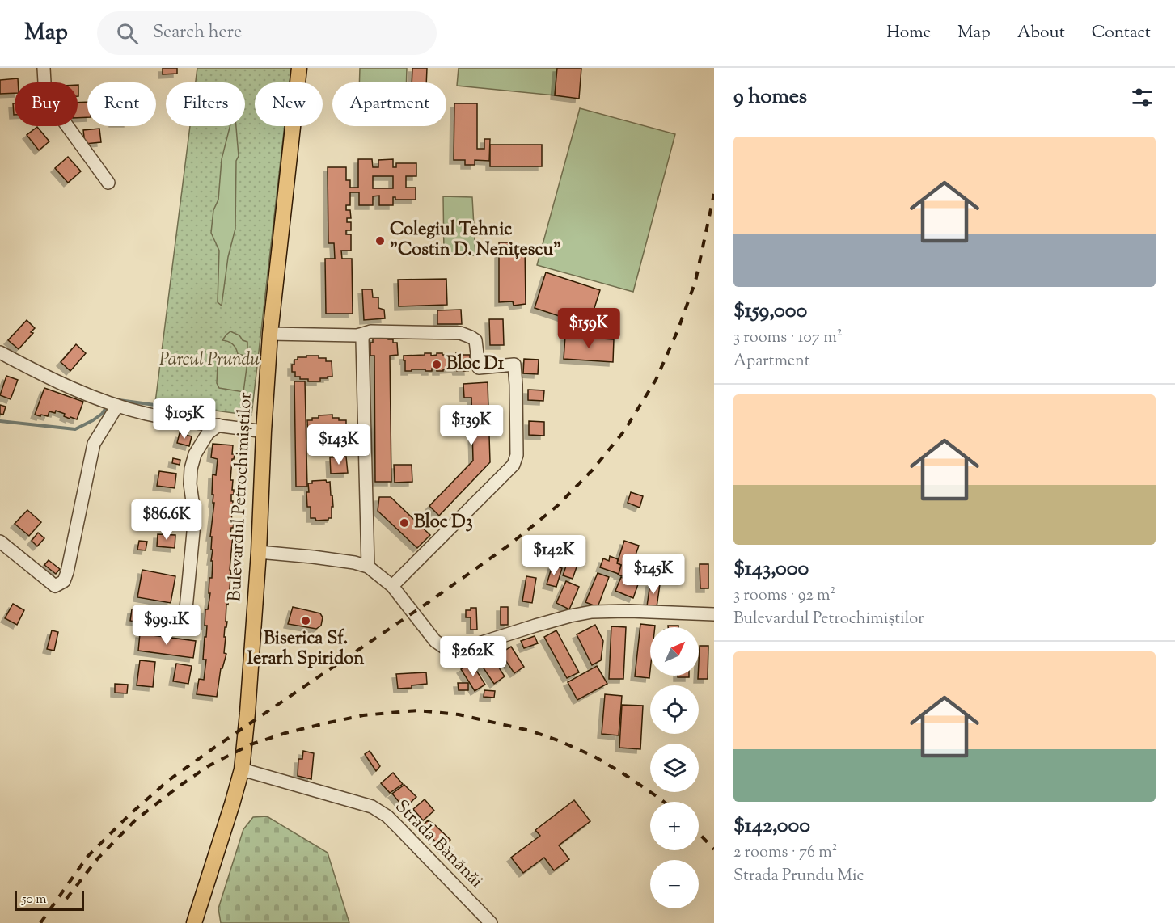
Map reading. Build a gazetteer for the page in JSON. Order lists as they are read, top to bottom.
{
  "streets": {
    "main road": ["Bulevardul Petrochimiștilor"],
    "street": ["Strada Bănănăi"]
  },
  "crossings": [
    ["Bulevardul Petrochimiștilor", "Strada Bănănăi"]
  ],
  "parks": ["Parcul Prundu"],
  "places": [
    "Colegiul Tehnic \"Costin D. Nenițescu\"",
    "Bloc D1",
    "Bloc D3",
    "Biserica Sf. Ierarh Spiridon"
  ],
  "scale_bar": "50 m",
  "north": "top right",
  "page": {
    "header": "Map",
    "search": "Search here",
    "nav": [
      "Home",
      "Map",
      "About",
      "Contact"
    ],
    "heading": "9 homes",
    "chip": [
      "Buy",
      "Rent",
      "Filters",
      "New",
      "Apartment"
    ],
    "list": [
      {
        "name": "$159,000",
        "note": "3 rooms · 107 m² · Apartment"
      },
      {
        "name": "$143,000",
        "note": "3 rooms · 92 m² · Bulevardul Petrochimiștilor"
      },
      {
        "name": "$142,000",
        "note": "2 rooms · 76 m² · Strada Prundu Mic"
      }
    ],
    "price": [
      "$159K",
      "$105K",
      "$139K",
      "$143K",
      "$86.6K",
      "$142K",
      "$145K",
      "$99.1K",
      "$262K"
    ],
    "map_buttons": ["+", "−"],
    "scale": "50 m"
  }
}
